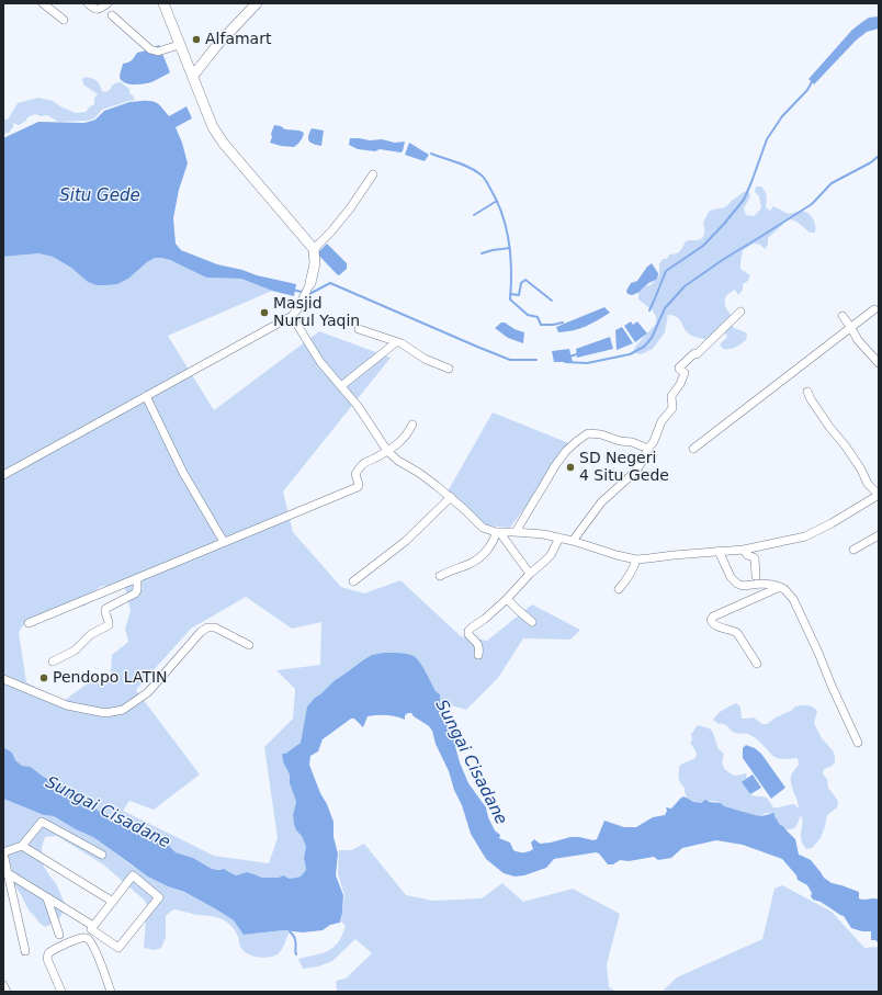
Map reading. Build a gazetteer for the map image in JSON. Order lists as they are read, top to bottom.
{
  "water": ["Situ Gede", "Sungai Cisadane"],
  "places": [
    "Alfamart",
    "Masjid Nurul Yaqin",
    "SD Negeri 4 Situ Gede",
    "Pendopo LATIN"
  ]
}
